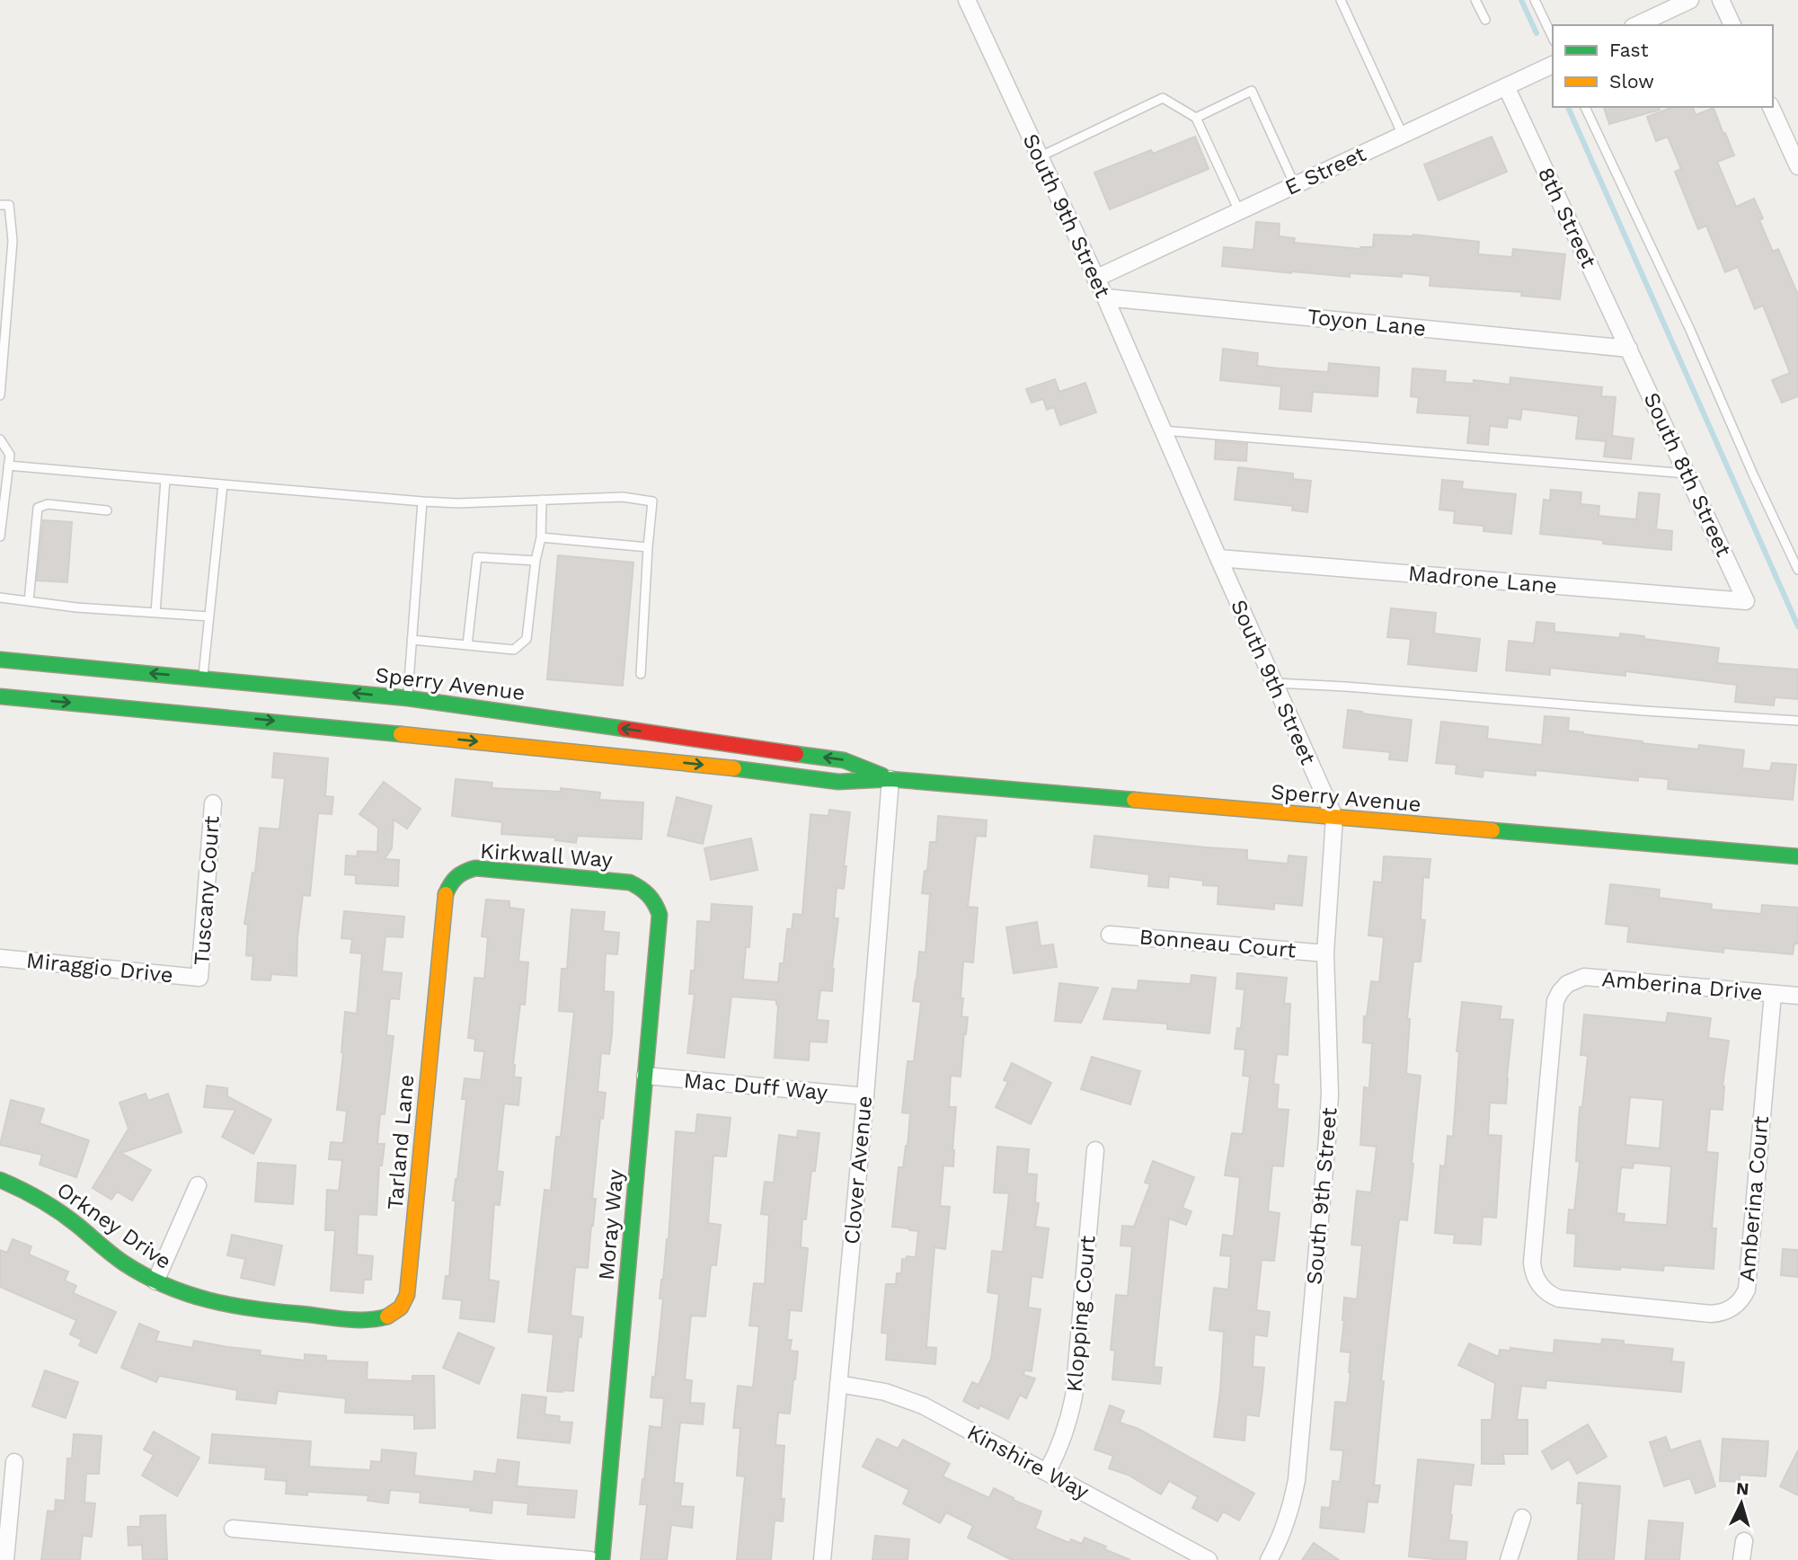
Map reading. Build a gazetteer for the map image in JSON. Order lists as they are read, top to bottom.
{
  "streets": {
    "main road": [
      "Sperry Avenue",
      "Kirkwall Way",
      "Tarland Lane",
      "Moray Way",
      "Orkney Drive"
    ],
    "street": [
      "E Street",
      "South 9th Street",
      "8th Street",
      "Toyon Lane",
      "South 8th Street",
      "Madrone Lane",
      "Tuscany Court",
      "Bonneau Court",
      "Miraggio Drive",
      "Amberina Drive",
      "Mac Duff Way",
      "Clover Avenue",
      "Amberina Court",
      "Klopping Court",
      "Kinshire Way"
    ]
  },
  "crossings": [
    ["E Street", "South 9th Street"],
    ["E Street", "8th Street"],
    ["South 9th Street", "Toyon Lane"],
    ["South 9th Street", "Madrone Lane"],
    ["South 9th Street", "Sperry Avenue"],
    ["South 9th Street", "Bonneau Court"],
    ["8th Street", "Toyon Lane"],
    ["8th Street", "South 8th Street"],
    ["Toyon Lane", "South 8th Street"],
    ["South 8th Street", "Madrone Lane"],
    ["Sperry Avenue", "Clover Avenue"],
    ["Kirkwall Way", "Tarland Lane"],
    ["Kirkwall Way", "Moray Way"],
    ["Tuscany Court", "Miraggio Drive"],
    ["Amberina Drive", "Amberina Court"],
    ["Mac Duff Way", "Clover Avenue"],
    ["Mac Duff Way", "Moray Way"],
    ["Tarland Lane", "Orkney Drive"],
    ["Clover Avenue", "Kinshire Way"],
    ["Klopping Court", "Kinshire Way"]
  ],
  "legend": ["Fast", "Slow"],
  "north": "top"
}
